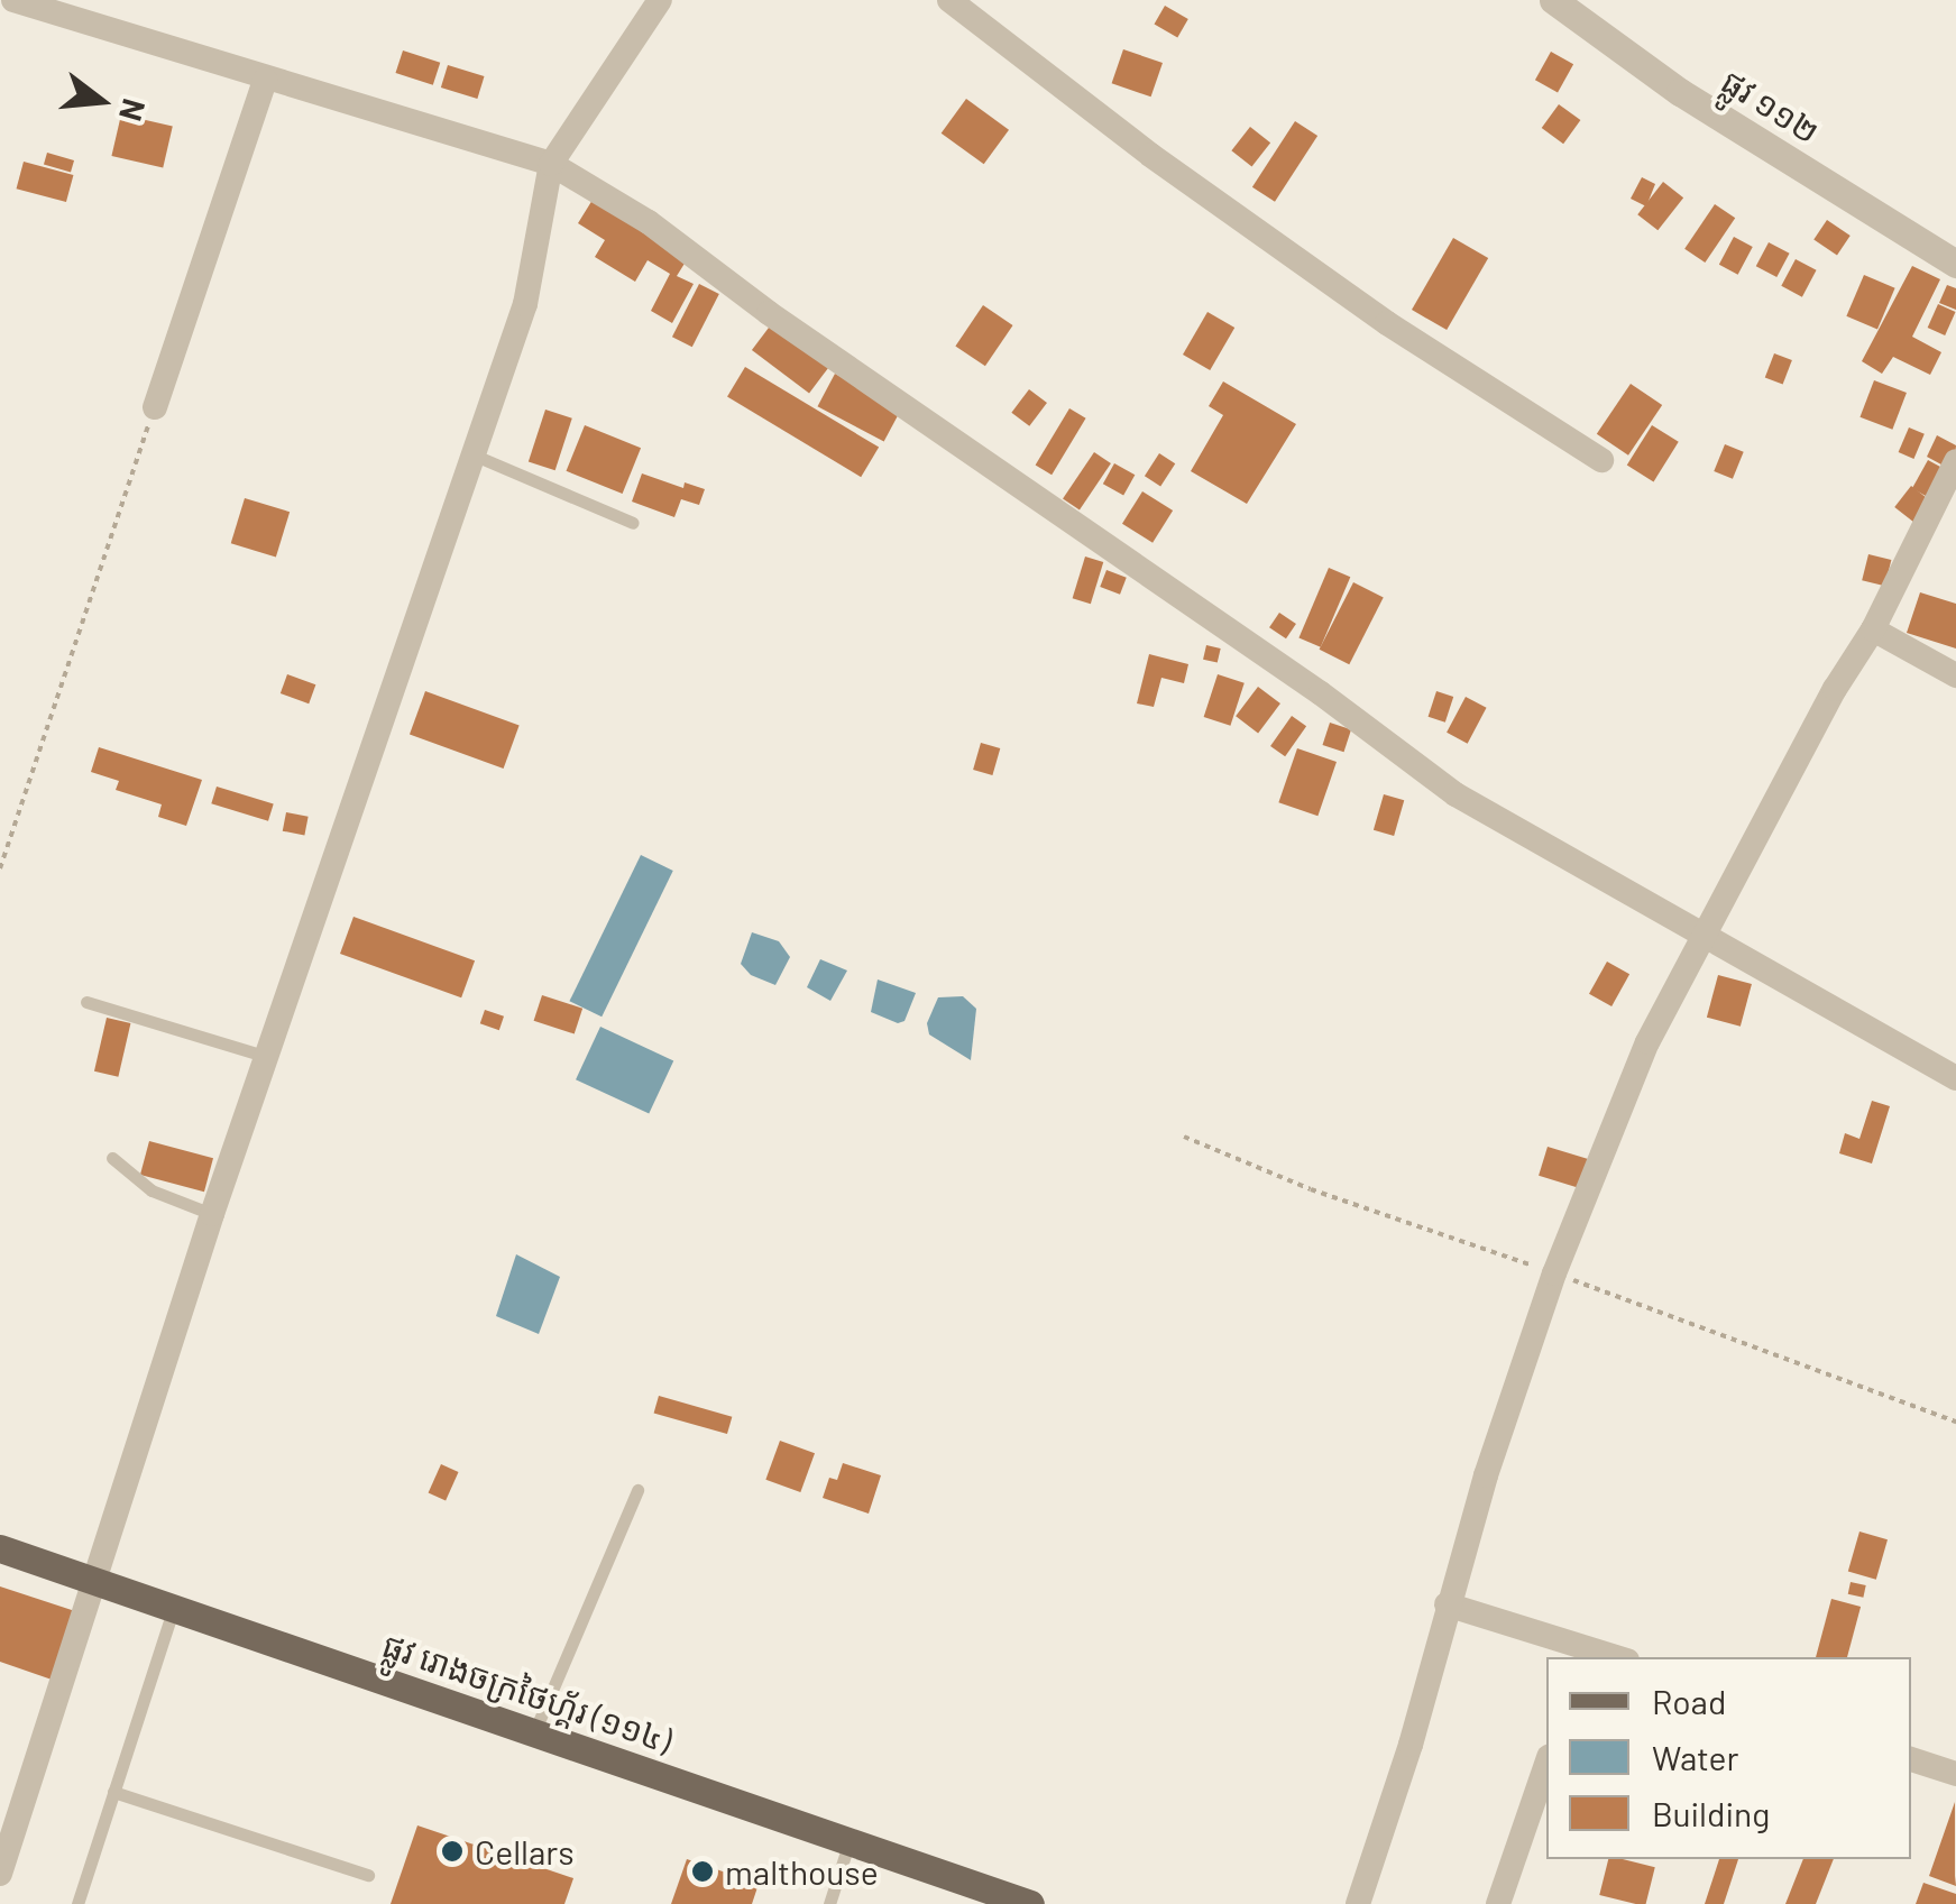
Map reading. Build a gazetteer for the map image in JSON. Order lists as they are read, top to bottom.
{
  "streets": {
    "main road": ["ផ្លូវ រោងចក្រថៃហ្គ័រ (១១៤)"],
    "street": ["ផ្លូវ ១១២"]
  },
  "places": ["Cellars", "malthouse"],
  "legend": ["Road", "Water", "Building"],
  "north": "right"
}
